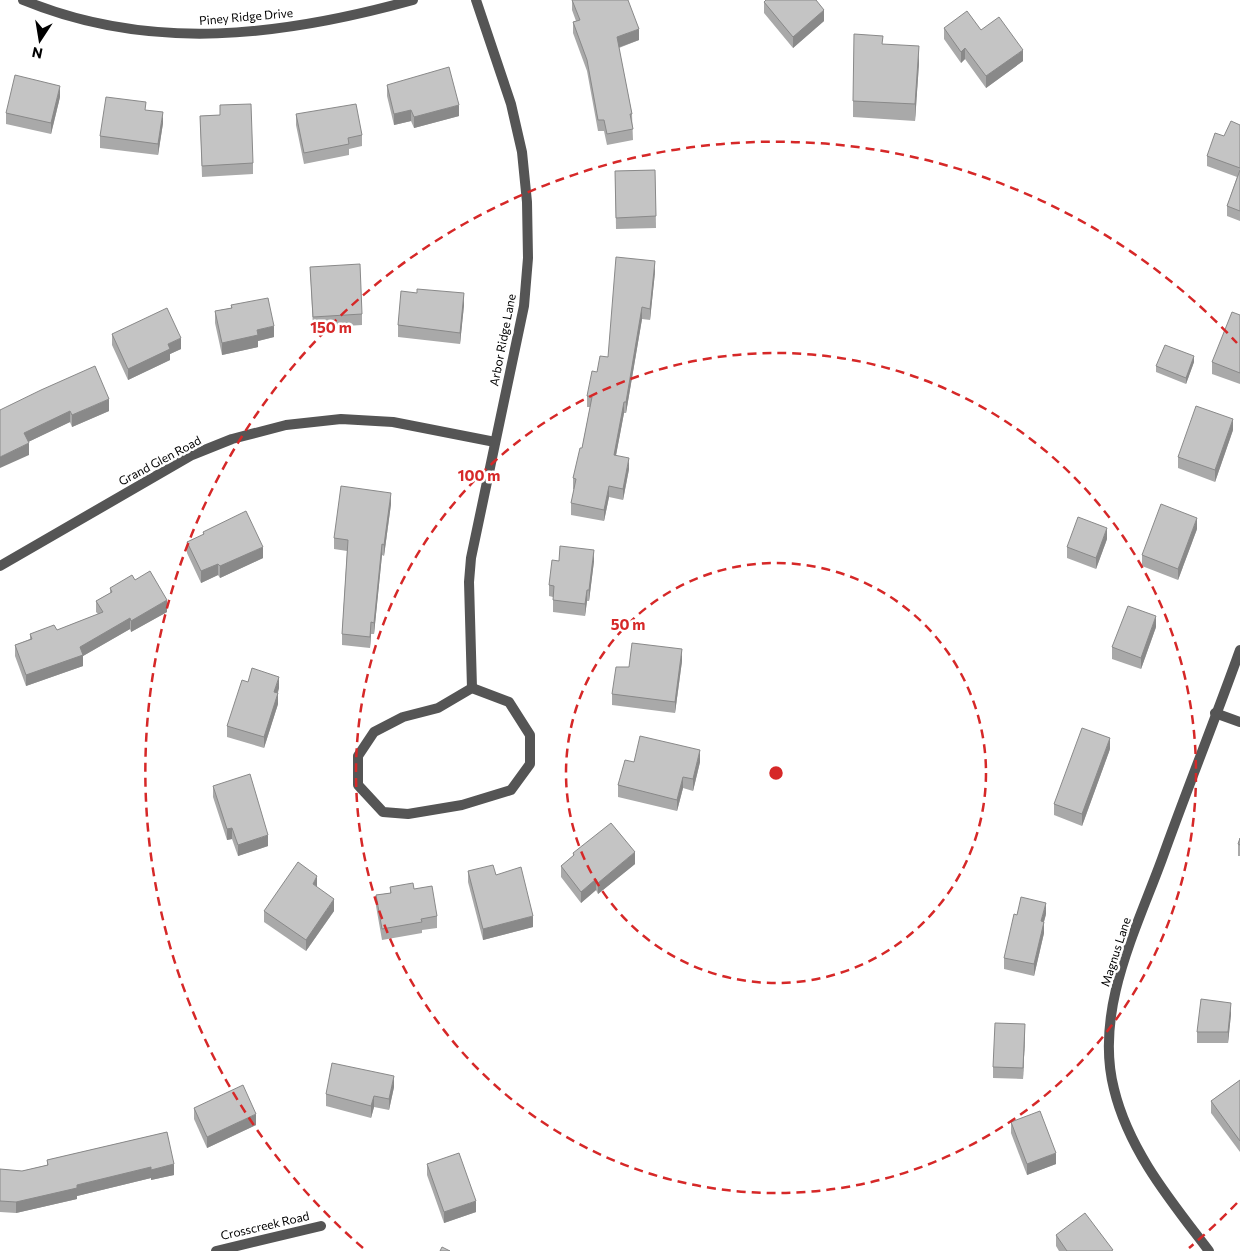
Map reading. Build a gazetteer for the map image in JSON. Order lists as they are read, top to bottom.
{
  "streets": {
    "street": [
      "Piney Ridge Drive",
      "Arbor Ridge Lane",
      "Grand Glen Road",
      "Magnus Lane",
      "Crosscreek Road"
    ]
  },
  "crossings": [
    ["Arbor Ridge Lane", "Grand Glen Road"]
  ],
  "north": "bottom",
  "rings": ["150 m", "100 m", "50 m"]
}
